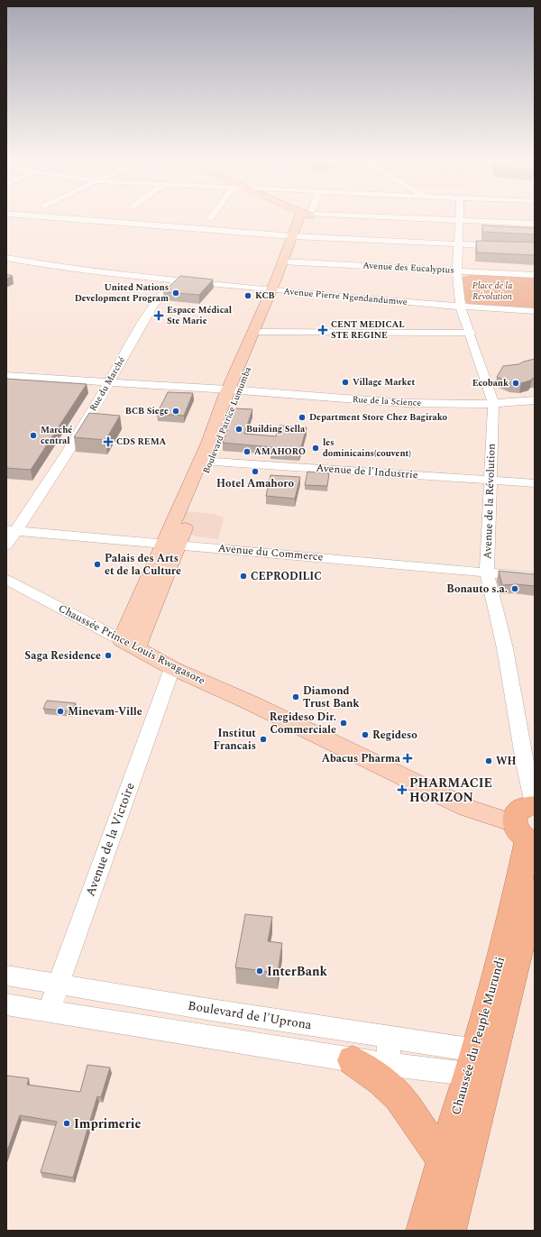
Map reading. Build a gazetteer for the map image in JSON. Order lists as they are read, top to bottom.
{
  "streets": {
    "highway": ["Chaussée du Peuple Murundi"],
    "main road": ["Boulevard Patrice Lumumba", "Chaussée Prince Louis Rwagasore"],
    "street": [
      "Avenue des Eucalyptus",
      "Avenue Pierre Ngendandumwe",
      "Rue du Marché",
      "Rue de la Science",
      "Avenue de l'Industrie",
      "Avenue de la Révolution",
      "Avenue du Commerce",
      "Avenue de la Victoire",
      "Boulevard de l'Uprona"
    ]
  },
  "crossings": [
    ["Avenue des Eucalyptus", "Boulevard Patrice Lumumba"],
    ["Avenue des Eucalyptus", "Avenue de la Révolution"],
    ["Avenue Pierre Ngendandumwe", "Rue du Marché"],
    ["Avenue Pierre Ngendandumwe", "Boulevard Patrice Lumumba"],
    ["Avenue Pierre Ngendandumwe", "Avenue de la Révolution"],
    ["Rue du Marché", "Rue de la Science"],
    ["Rue du Marché", "Avenue du Commerce"],
    ["Rue de la Science", "Boulevard Patrice Lumumba"],
    ["Rue de la Science", "Avenue de la Révolution"],
    ["Boulevard Patrice Lumumba", "Avenue de l'Industrie"],
    ["Boulevard Patrice Lumumba", "Avenue du Commerce"],
    ["Boulevard Patrice Lumumba", "Chaussée Prince Louis Rwagasore"],
    ["Avenue de l'Industrie", "Avenue de la Révolution"],
    ["Avenue de la Révolution", "Avenue du Commerce"],
    ["Avenue de la Révolution", "Chaussée du Peuple Murundi"],
    ["Chaussée Prince Louis Rwagasore", "Avenue de la Victoire"],
    ["Chaussée Prince Louis Rwagasore", "Chaussée du Peuple Murundi"],
    ["Avenue de la Victoire", "Boulevard de l'Uprona"],
    ["Boulevard de l'Uprona", "Chaussée du Peuple Murundi"]
  ],
  "parks": ["Place de la Révolution"],
  "places": {
    "other": [
      "United Nations Development Program",
      "KCB",
      "Village Market",
      "Ecobank",
      "BCB Siege",
      "Department Store Chez Bagirako",
      "Building Sella",
      "Marché central",
      "les dominicains(couvent)",
      "AMAHORO",
      "Hotel Amahoro",
      "Palais des Arts et de la Culture",
      "CEPRODILIC",
      "Bonauto s.a.",
      "Saga Residence",
      "Diamond Trust Bank",
      "Minevam-Ville",
      "Regideso Dir. Commerciale",
      "Regideso",
      "Institut Francais",
      "WH",
      "InterBank",
      "Imprimerie"
    ],
    "health": [
      "Espace Médical Ste Marie",
      "CENT MEDICAL STE REGINE",
      "CDS REMA",
      "Abacus Pharma",
      "PHARMACIE HORIZON"
    ]
  }
}
